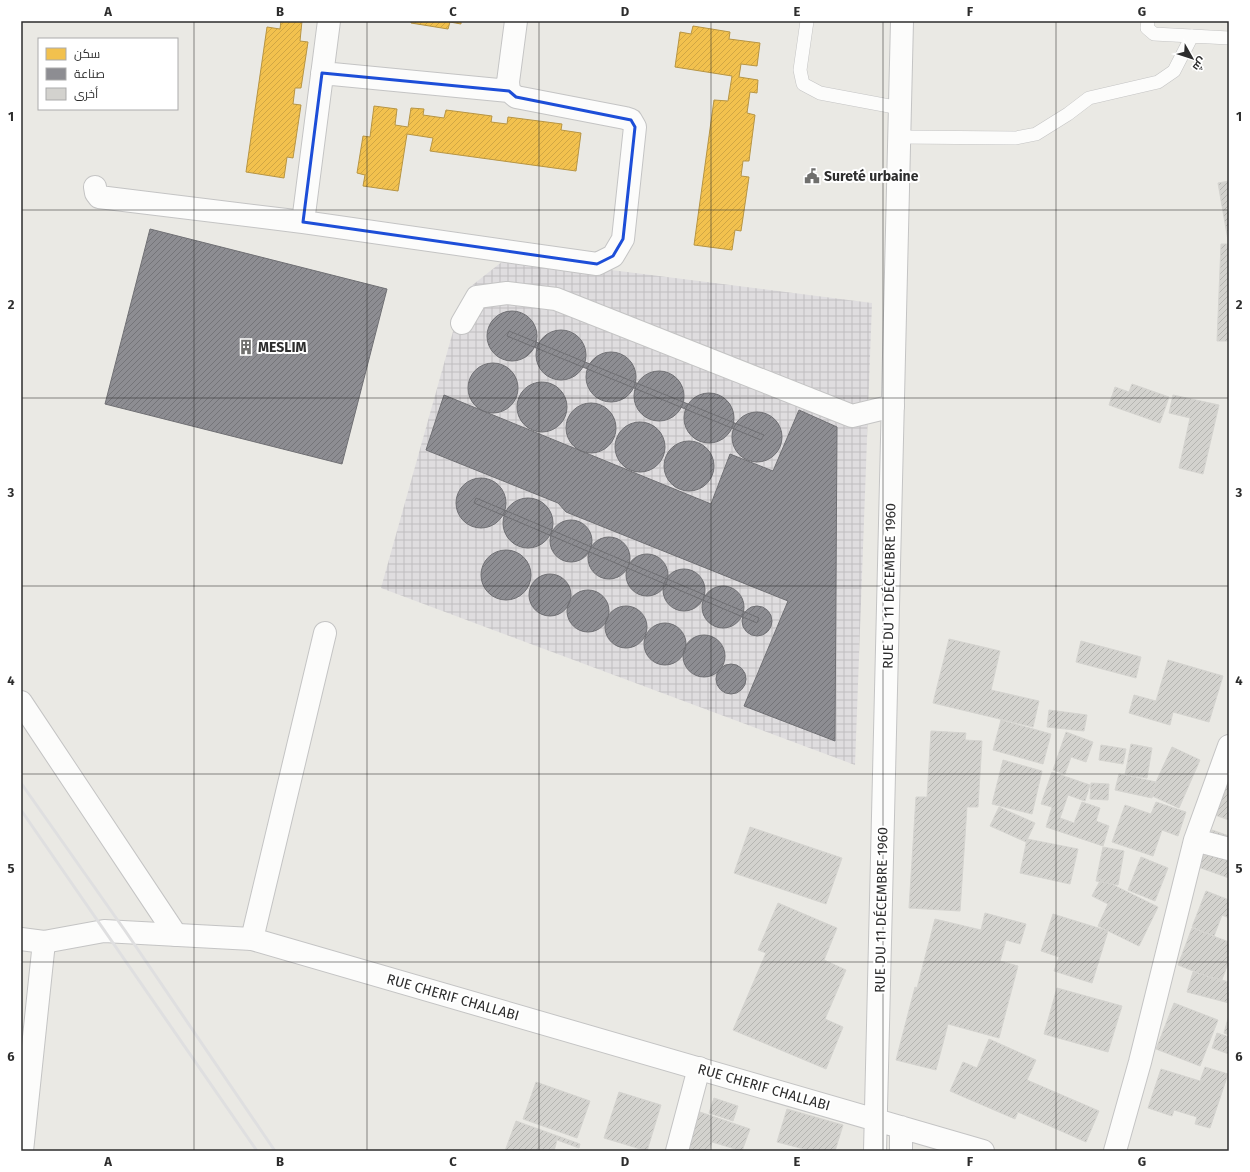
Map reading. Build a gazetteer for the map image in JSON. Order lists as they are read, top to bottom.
{
  "streets": {
    "street": ["RUE DU 11 DÉCEMBRE 1960", "RUE CHERIF CHALLABI"]
  },
  "crossings": [
    ["RUE DU 11 DÉCEMBRE 1960", "RUE CHERIF CHALLABI"]
  ],
  "places": {
    "public building": ["Sureté urbaine"],
    "building": ["MESLIM"]
  },
  "legend": ["سكن", "صناعة", "أخرى"],
  "north": "bottom right",
  "grid": {
    "columns": [
      "A",
      "B",
      "C",
      "D",
      "E",
      "F",
      "G"
    ],
    "rows": [
      "1",
      "2",
      "3",
      "4",
      "5",
      "6"
    ]
  }
}
